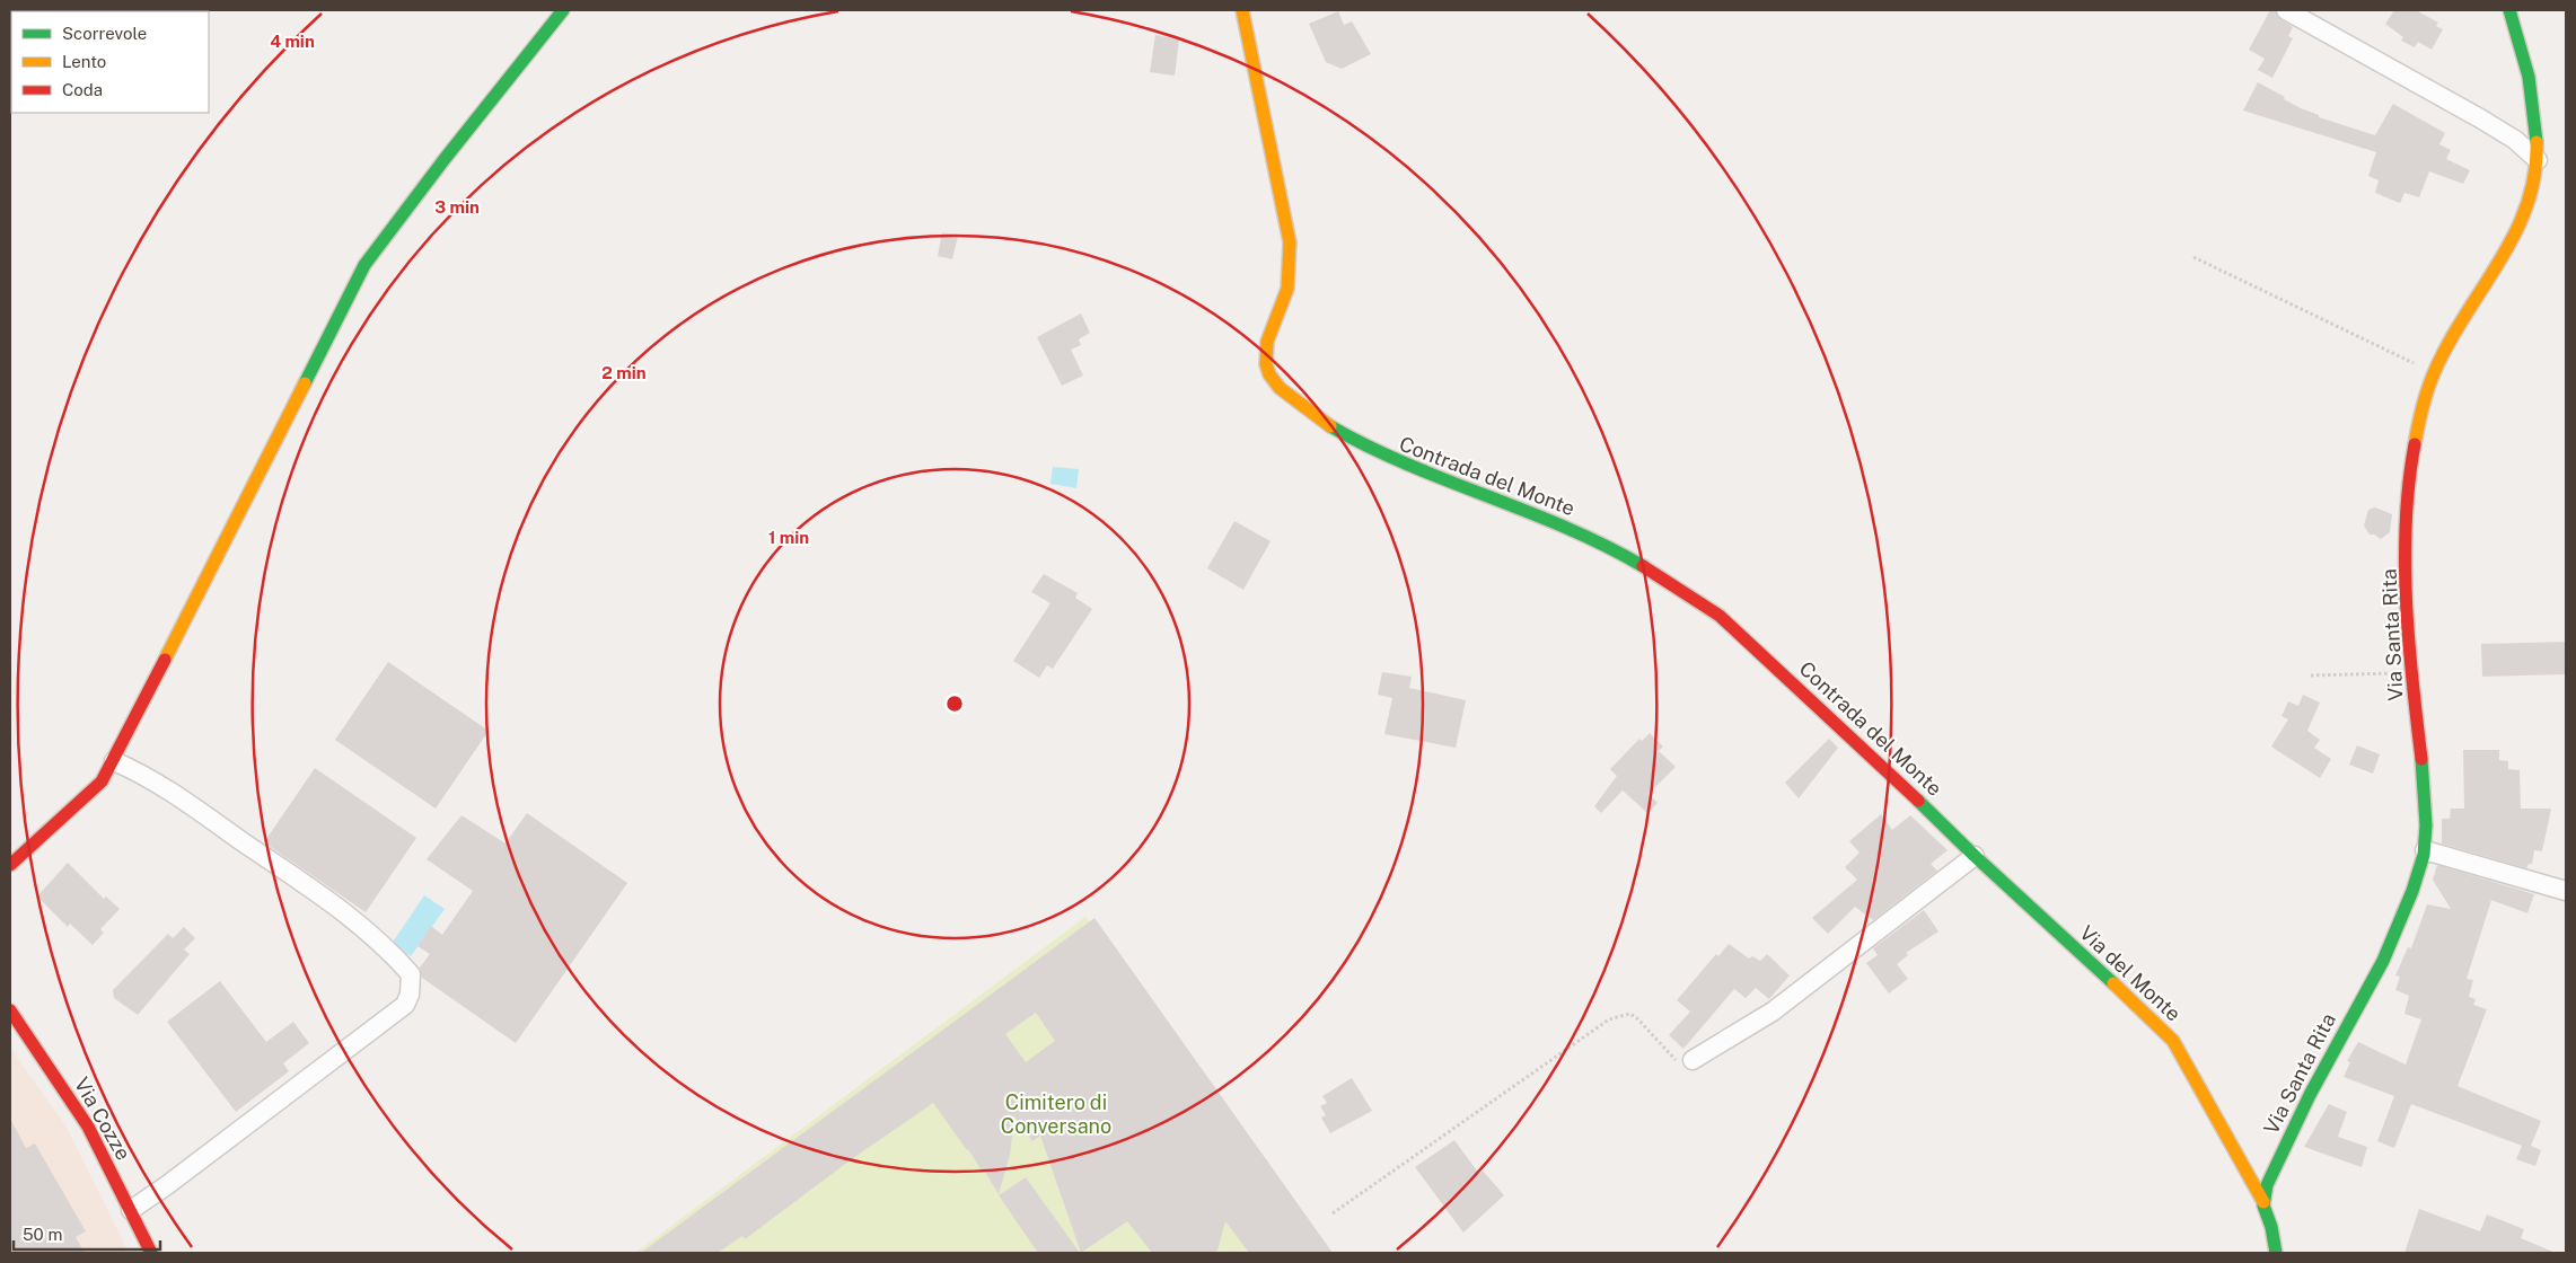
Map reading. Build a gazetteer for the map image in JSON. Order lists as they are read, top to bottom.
{
  "streets": {
    "street": [
      "Contrada del Monte",
      "Via Santa Rita",
      "Via del Monte",
      "Via Cozze"
    ]
  },
  "crossings": [
    ["Contrada del Monte", "Via del Monte"],
    ["Via Santa Rita", "Via del Monte"]
  ],
  "parks": ["Cimitero di Conversano"],
  "legend": ["Scorrevole", "Lento", "Coda"],
  "scale_bar": "50 m",
  "rings": [
    "4 min",
    "3 min",
    "2 min",
    "1 min"
  ]
}
